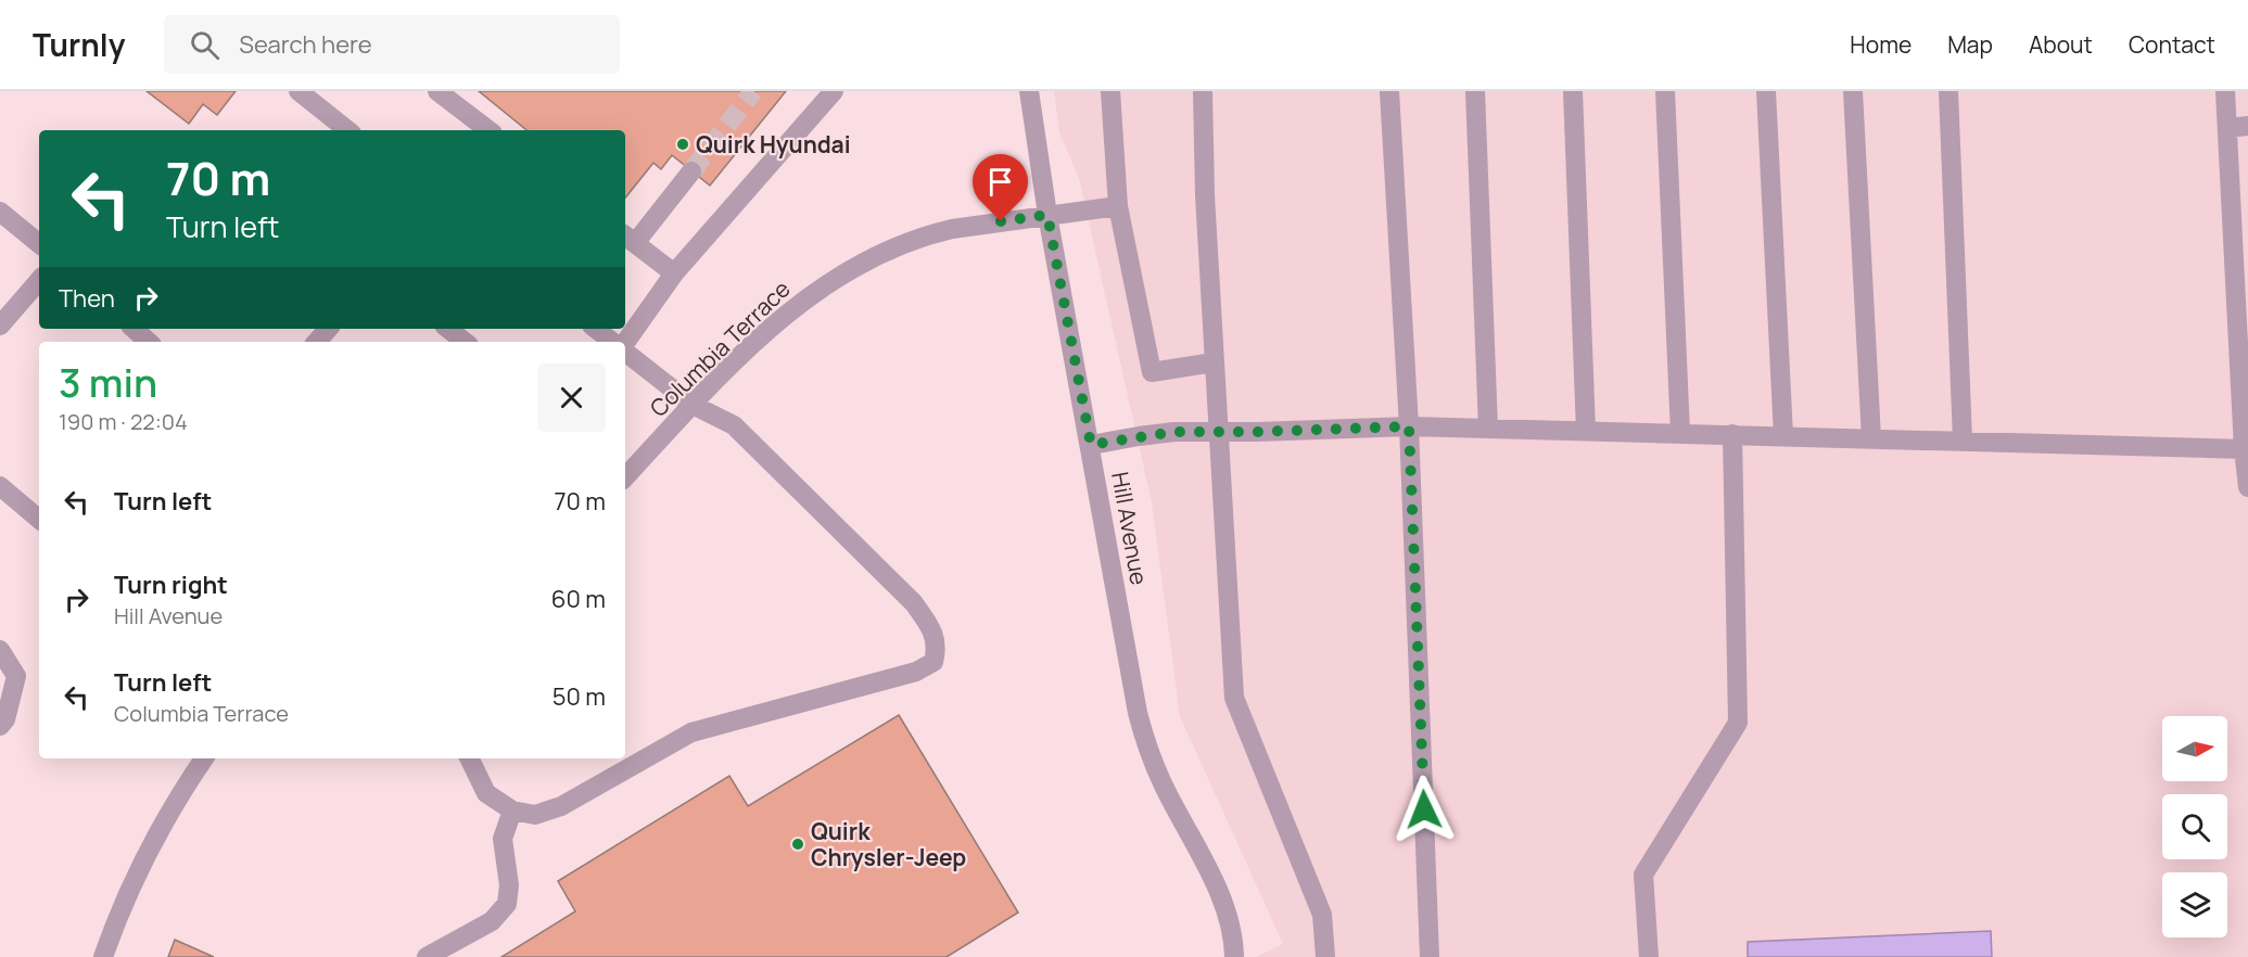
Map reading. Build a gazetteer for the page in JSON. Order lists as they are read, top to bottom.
{
  "streets": {
    "street": ["Columbia Terrace", "Hill Avenue"]
  },
  "crossings": [
    ["Columbia Terrace", "Hill Avenue"]
  ],
  "places": ["Quirk Hyundai", "Quirk Chrysler-Jeep"],
  "north": "right",
  "page": {
    "header": "Turnly",
    "search": "Search here",
    "nav": [
      "Home",
      "Map",
      "About",
      "Contact"
    ],
    "turn": ["70 m", "Turn left"],
    "then": "Then",
    "heading": ["3 min", "190 m · 22:04"],
    "list": [
      {
        "name": "Turn left",
        "value": "70 m"
      },
      {
        "name": "Turn right",
        "note": "Hill Avenue",
        "value": "60 m"
      },
      {
        "name": "Turn left",
        "note": "Columbia Terrace",
        "value": "50 m"
      }
    ]
  }
}
